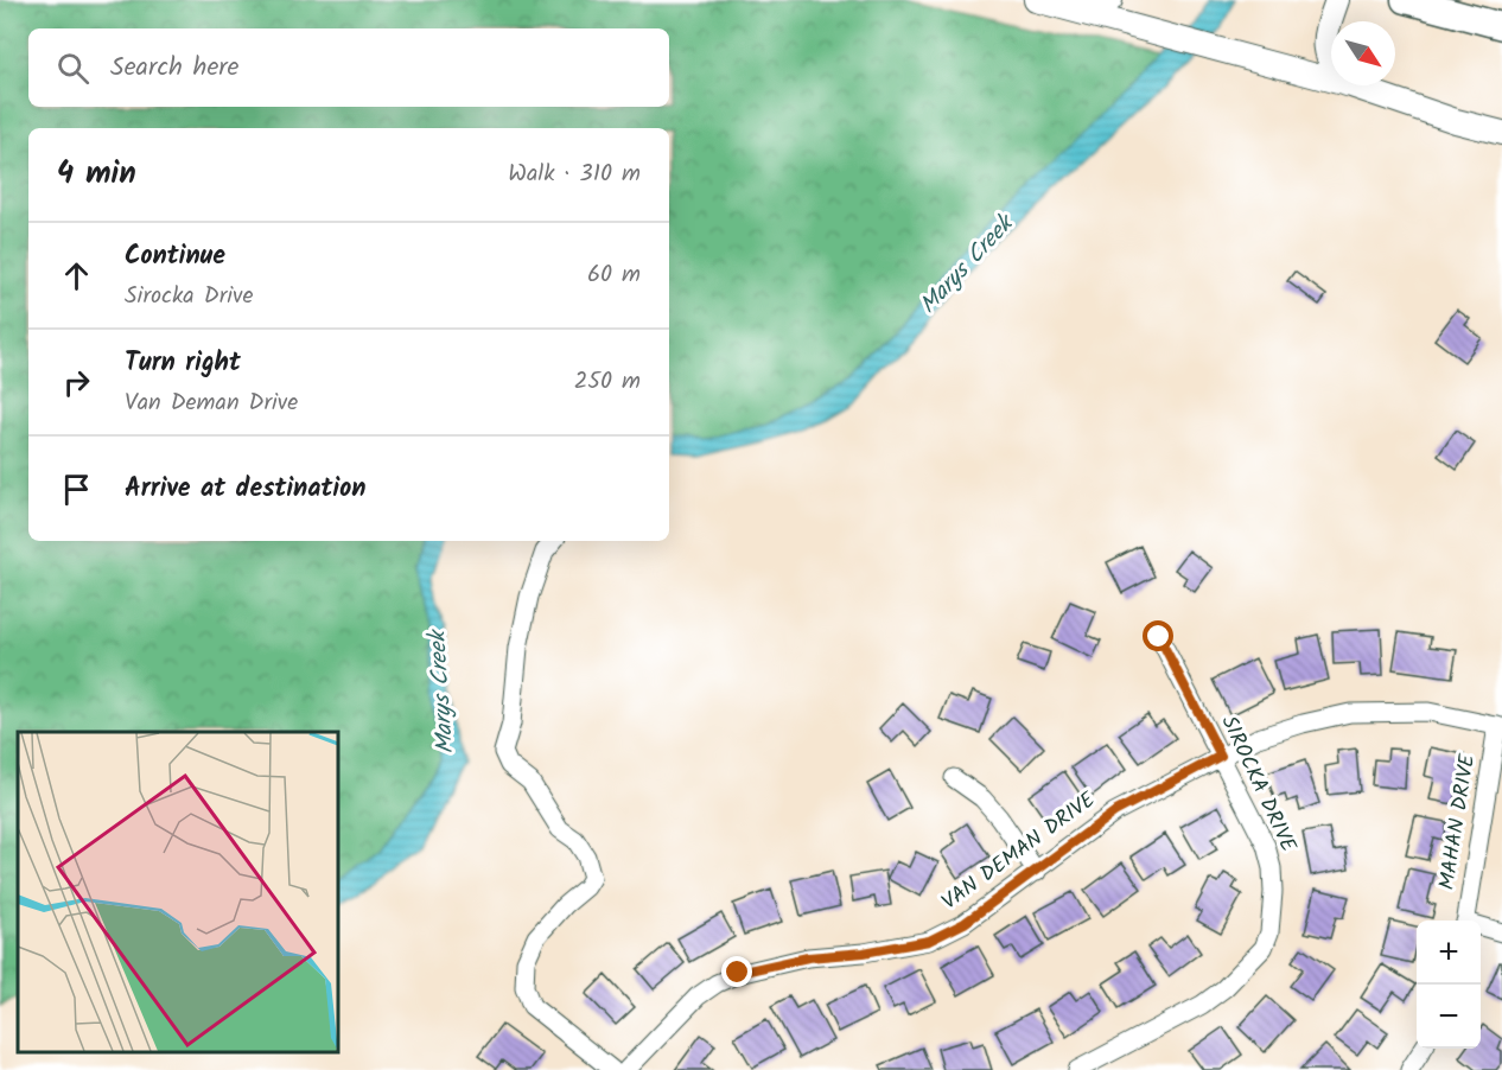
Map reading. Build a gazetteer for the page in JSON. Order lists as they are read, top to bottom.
{
  "streets": {
    "street": ["SIROCKA DRIVE", "MAHAN DRIVE", "VAN DEMAN DRIVE"]
  },
  "crossings": [
    ["SIROCKA DRIVE", "VAN DEMAN DRIVE"],
    ["MAHAN DRIVE", "VAN DEMAN DRIVE"]
  ],
  "water": ["Marys Creek"],
  "north": "bottom right",
  "page": {
    "search": "Search here",
    "heading": ["4 min", "Walk · 310 m"],
    "list": [
      ["Continue", "Sirocka Drive", "60 m"],
      ["Turn right", "Van Deman Drive", "250 m"],
      "Arrive at destination"
    ],
    "map_buttons": ["+", "−"]
  }
}
